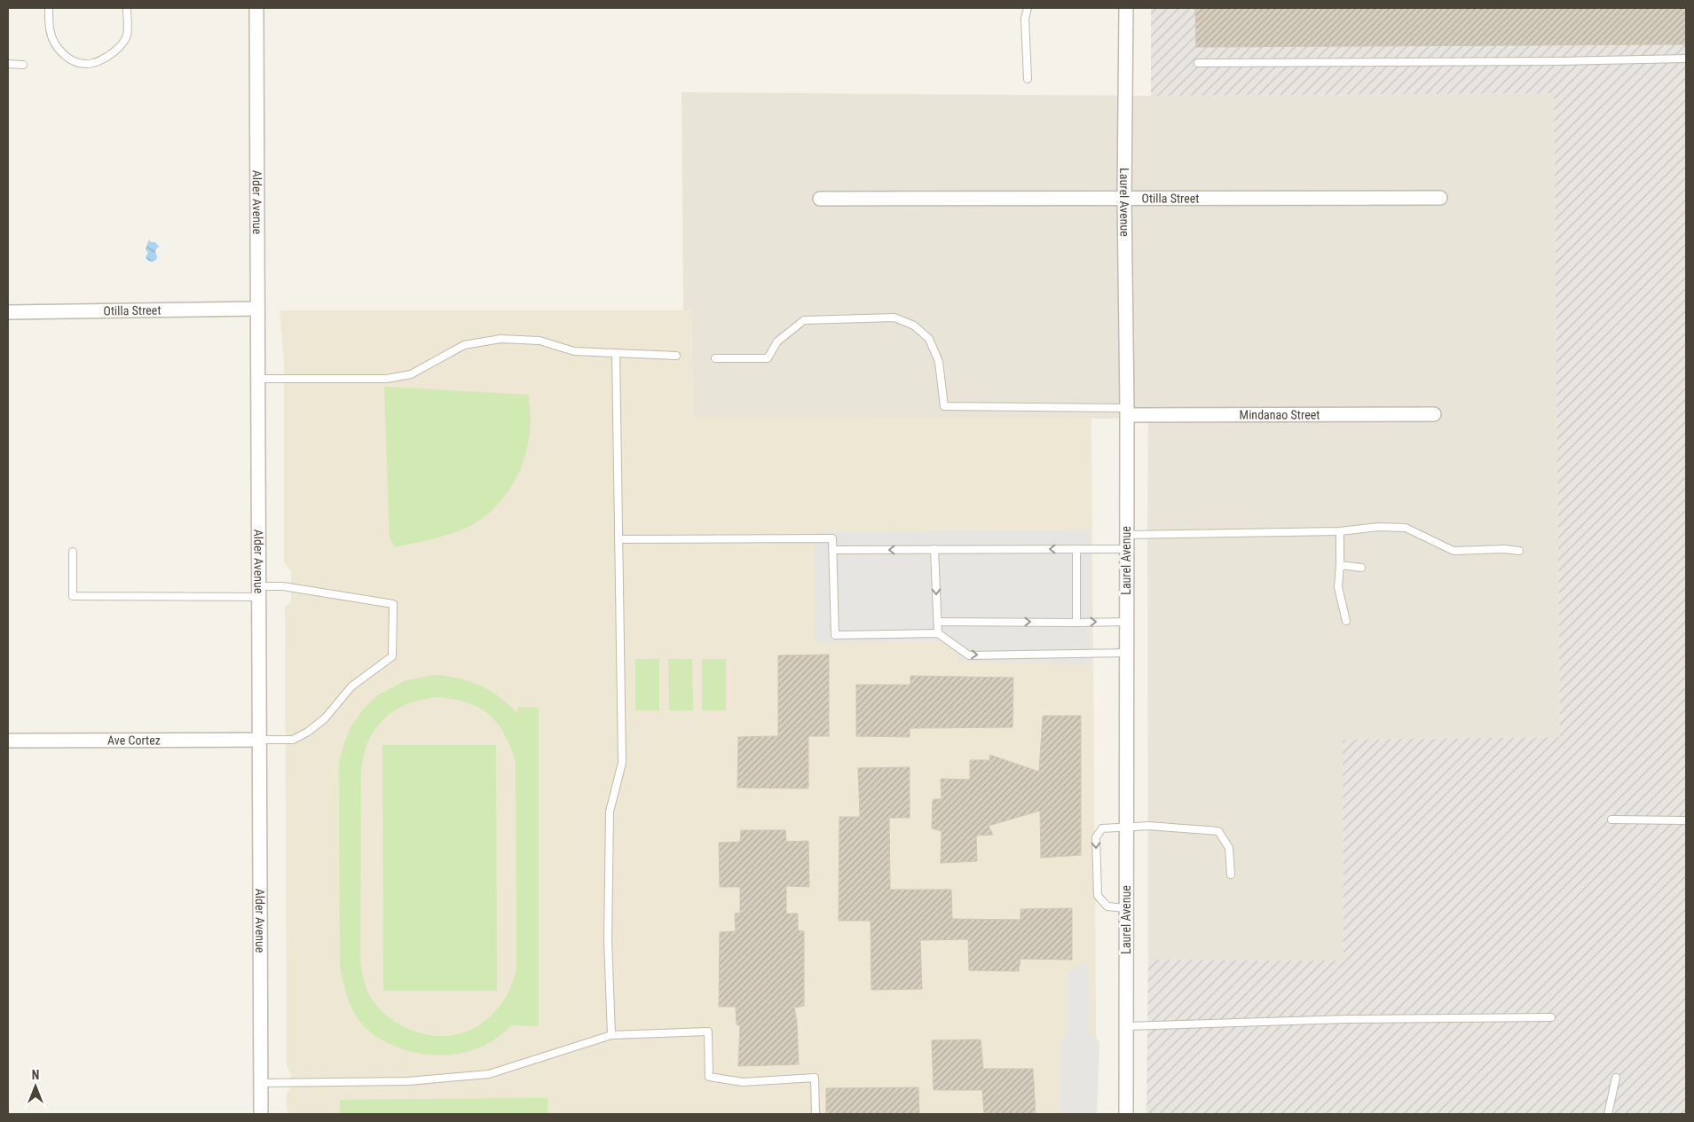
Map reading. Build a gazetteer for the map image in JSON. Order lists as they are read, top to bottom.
{
  "streets": {
    "street": [
      "Otilla Street",
      "Alder Avenue",
      "Laurel Avenue",
      "Mindanao Street",
      "Ave Cortez"
    ]
  },
  "crossings": [
    ["Otilla Street", "Alder Avenue"],
    ["Otilla Street", "Laurel Avenue"],
    ["Alder Avenue", "Ave Cortez"],
    ["Laurel Avenue", "Mindanao Street"]
  ],
  "north": "top"
}
